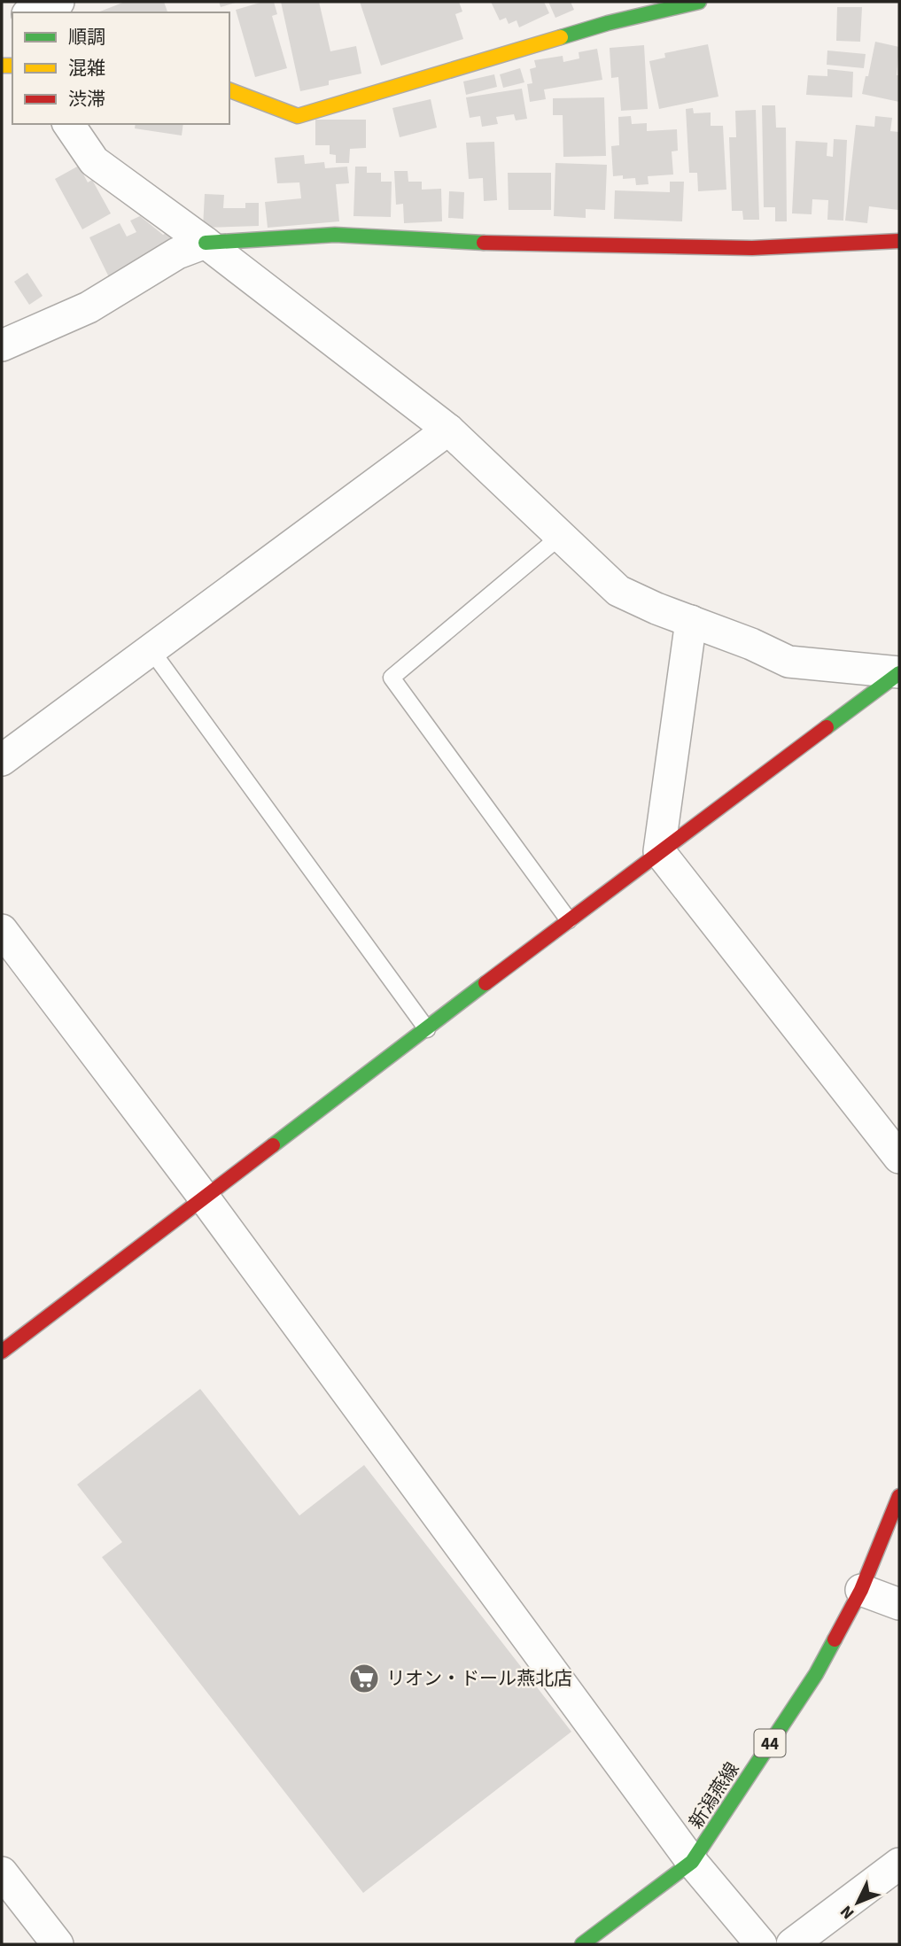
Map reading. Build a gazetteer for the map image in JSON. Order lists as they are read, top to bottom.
{
  "streets": {
    "street": ["44", "新潟燕線"]
  },
  "places": {
    "supermarket": ["リオン・ドール燕北店"]
  },
  "legend": ["順調", "混雑", "渋滞"],
  "north": "bottom left"
}
